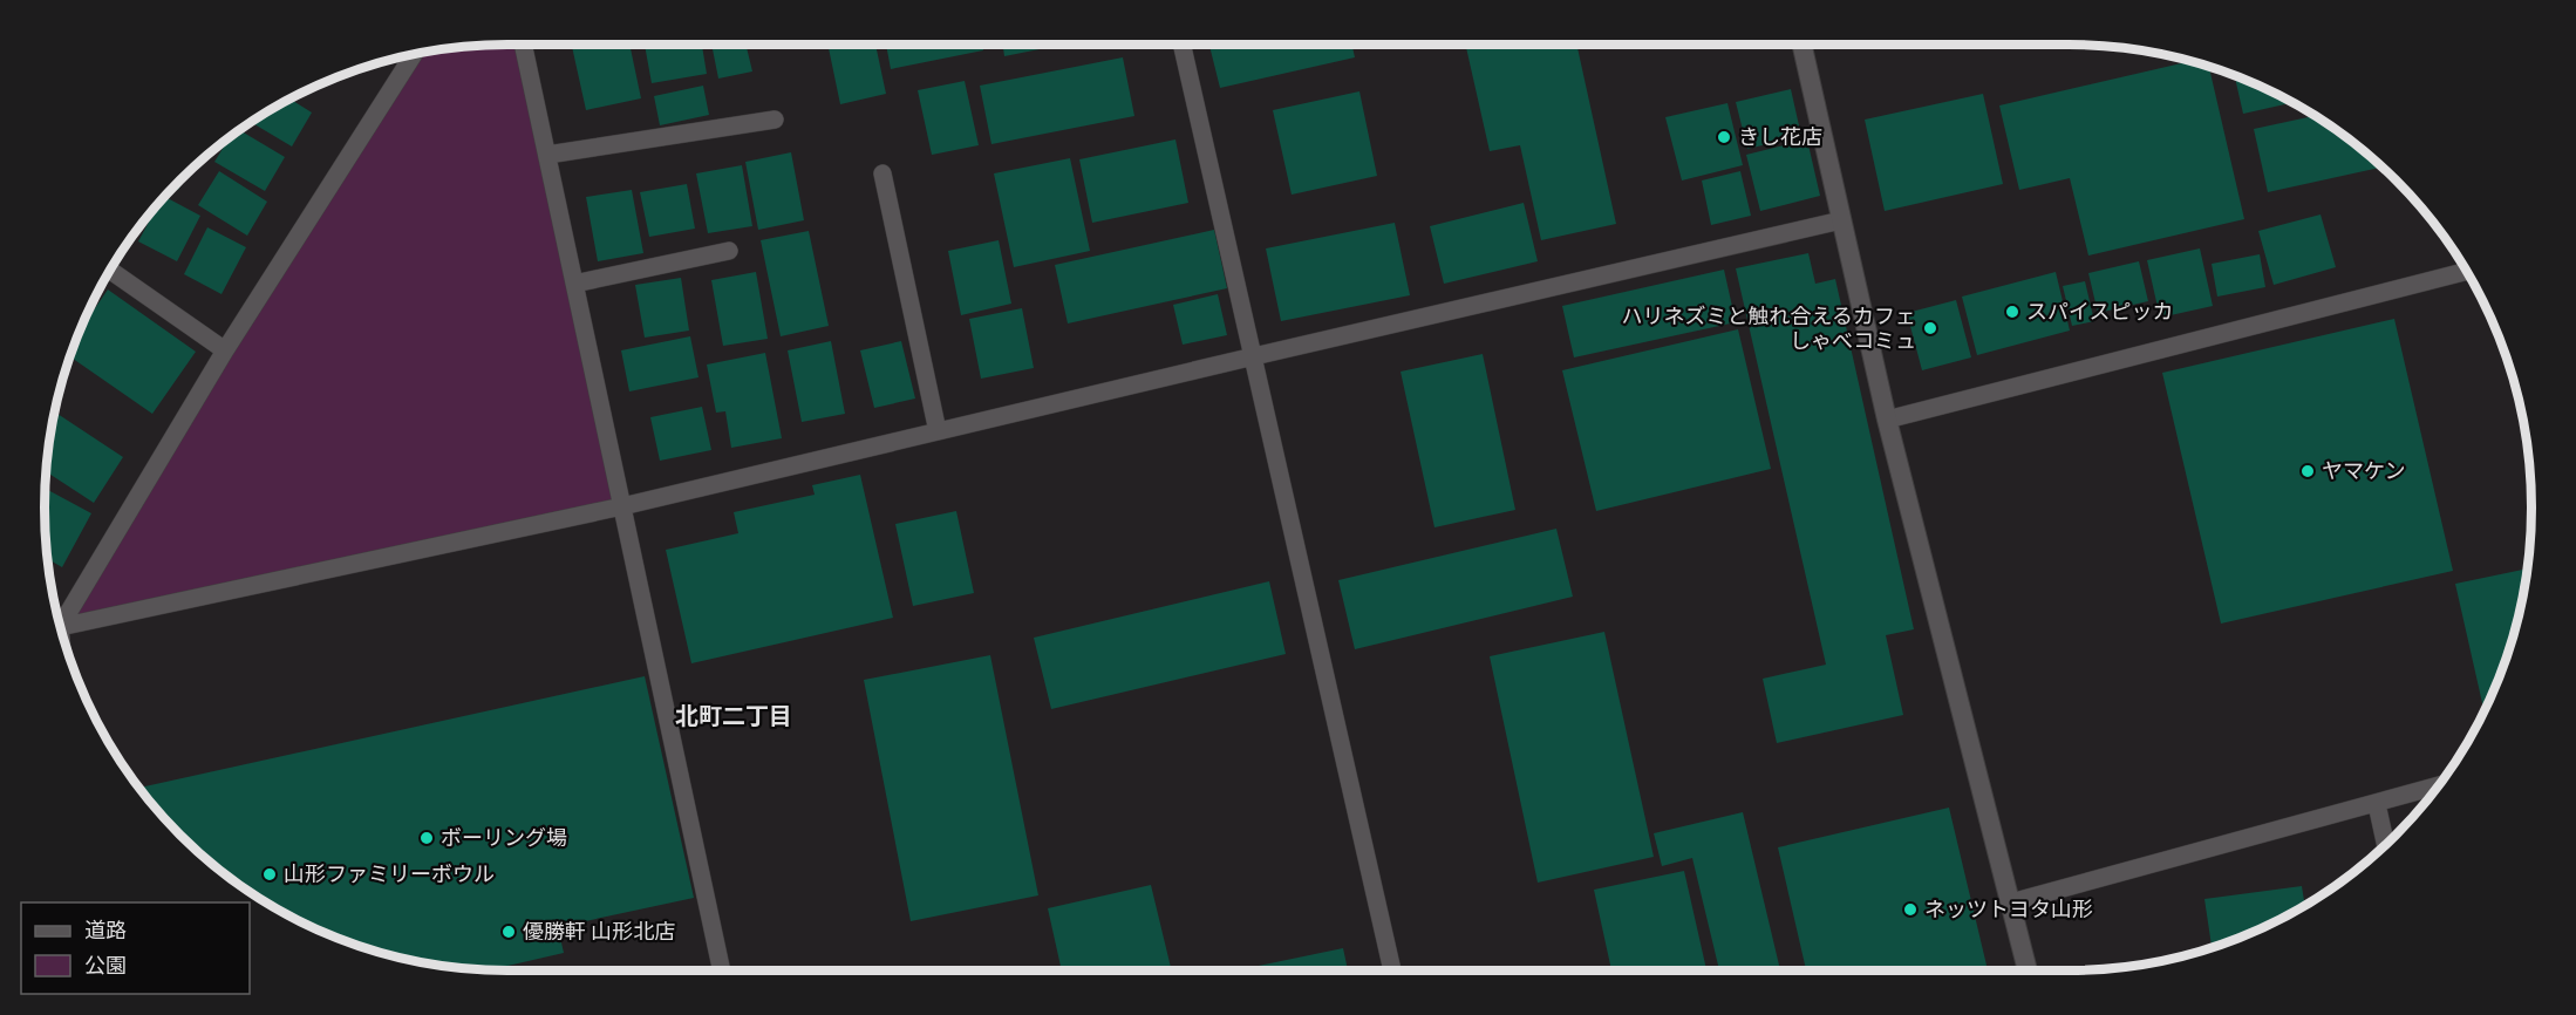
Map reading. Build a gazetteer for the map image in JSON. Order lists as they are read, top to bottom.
{
  "districts": ["北町二丁目"],
  "places": [
    "きし花店",
    "スパイスピッカ",
    "ハリネズミと触れ合えるカフェ しゃべコミュ",
    "ヤマケン",
    "ボーリング場",
    "山形ファミリーボウル",
    "ネッツトヨタ山形",
    "優勝軒 山形北店"
  ],
  "legend": ["道路", "公園"]
}
